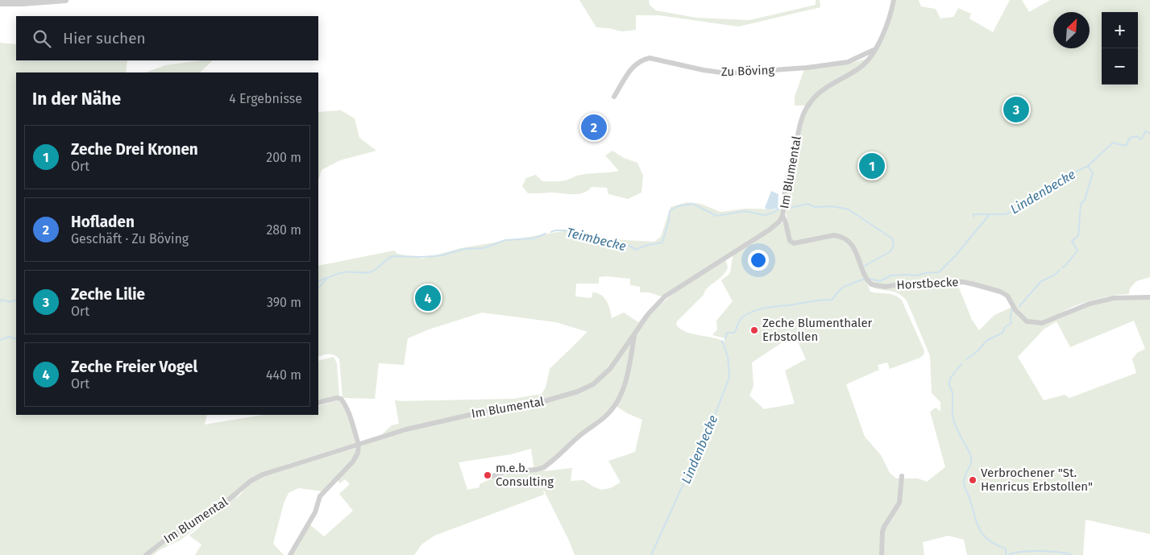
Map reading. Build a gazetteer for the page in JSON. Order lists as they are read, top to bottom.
{
  "streets": {
    "street": ["Zu Böving", "Im Blumental", "Horstbecke"]
  },
  "crossings": [
    ["Zu Böving", "Im Blumental"],
    ["Im Blumental", "Horstbecke"]
  ],
  "water": ["Lindenbecke", "Teimbecke"],
  "places": ["Zeche Blumenthaler Erbstollen", "m.e.b. Consulting", "Verbrochener \"St. Henricus Erbstollen\""],
  "north": "top right",
  "page": {
    "map_buttons": ["+", "−"],
    "search": "Hier suchen",
    "heading": ["In der Nähe", "4 Ergebnisse"],
    "pins": [
      "3",
      "2",
      "1",
      "4"
    ],
    "list": [
      {
        "mark": "1",
        "name": "Zeche Drei Kronen",
        "note": "Ort",
        "value": "200 m"
      },
      {
        "mark": "2",
        "name": "Hofladen",
        "note": "Geschäft · Zu Böving",
        "value": "280 m"
      },
      {
        "mark": "3",
        "name": "Zeche Lilie",
        "note": "Ort",
        "value": "390 m"
      },
      {
        "mark": "4",
        "name": "Zeche Freier Vogel",
        "note": "Ort",
        "value": "440 m"
      }
    ]
  }
}
